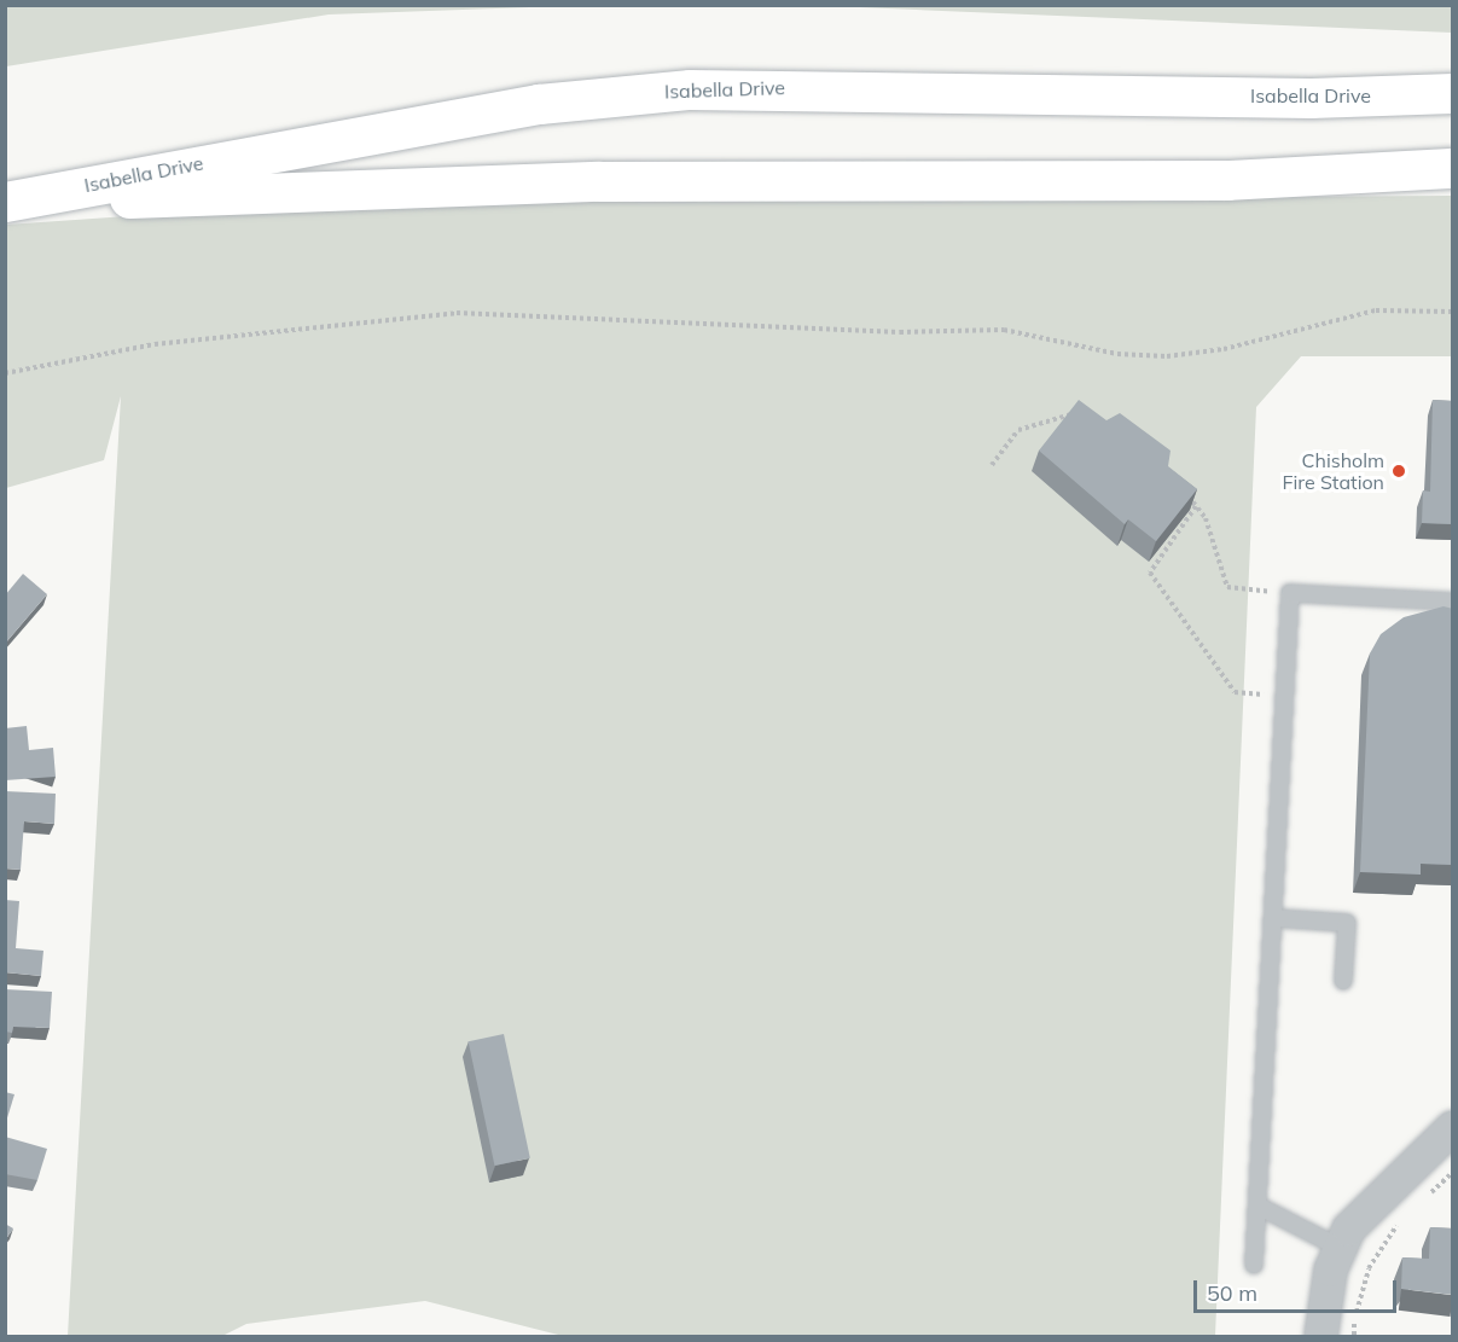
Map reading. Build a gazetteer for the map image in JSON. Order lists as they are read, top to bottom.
{
  "streets": {
    "main road": ["Isabella Drive"]
  },
  "places": ["Chisholm Fire Station"],
  "scale_bar": "50 m"
}
